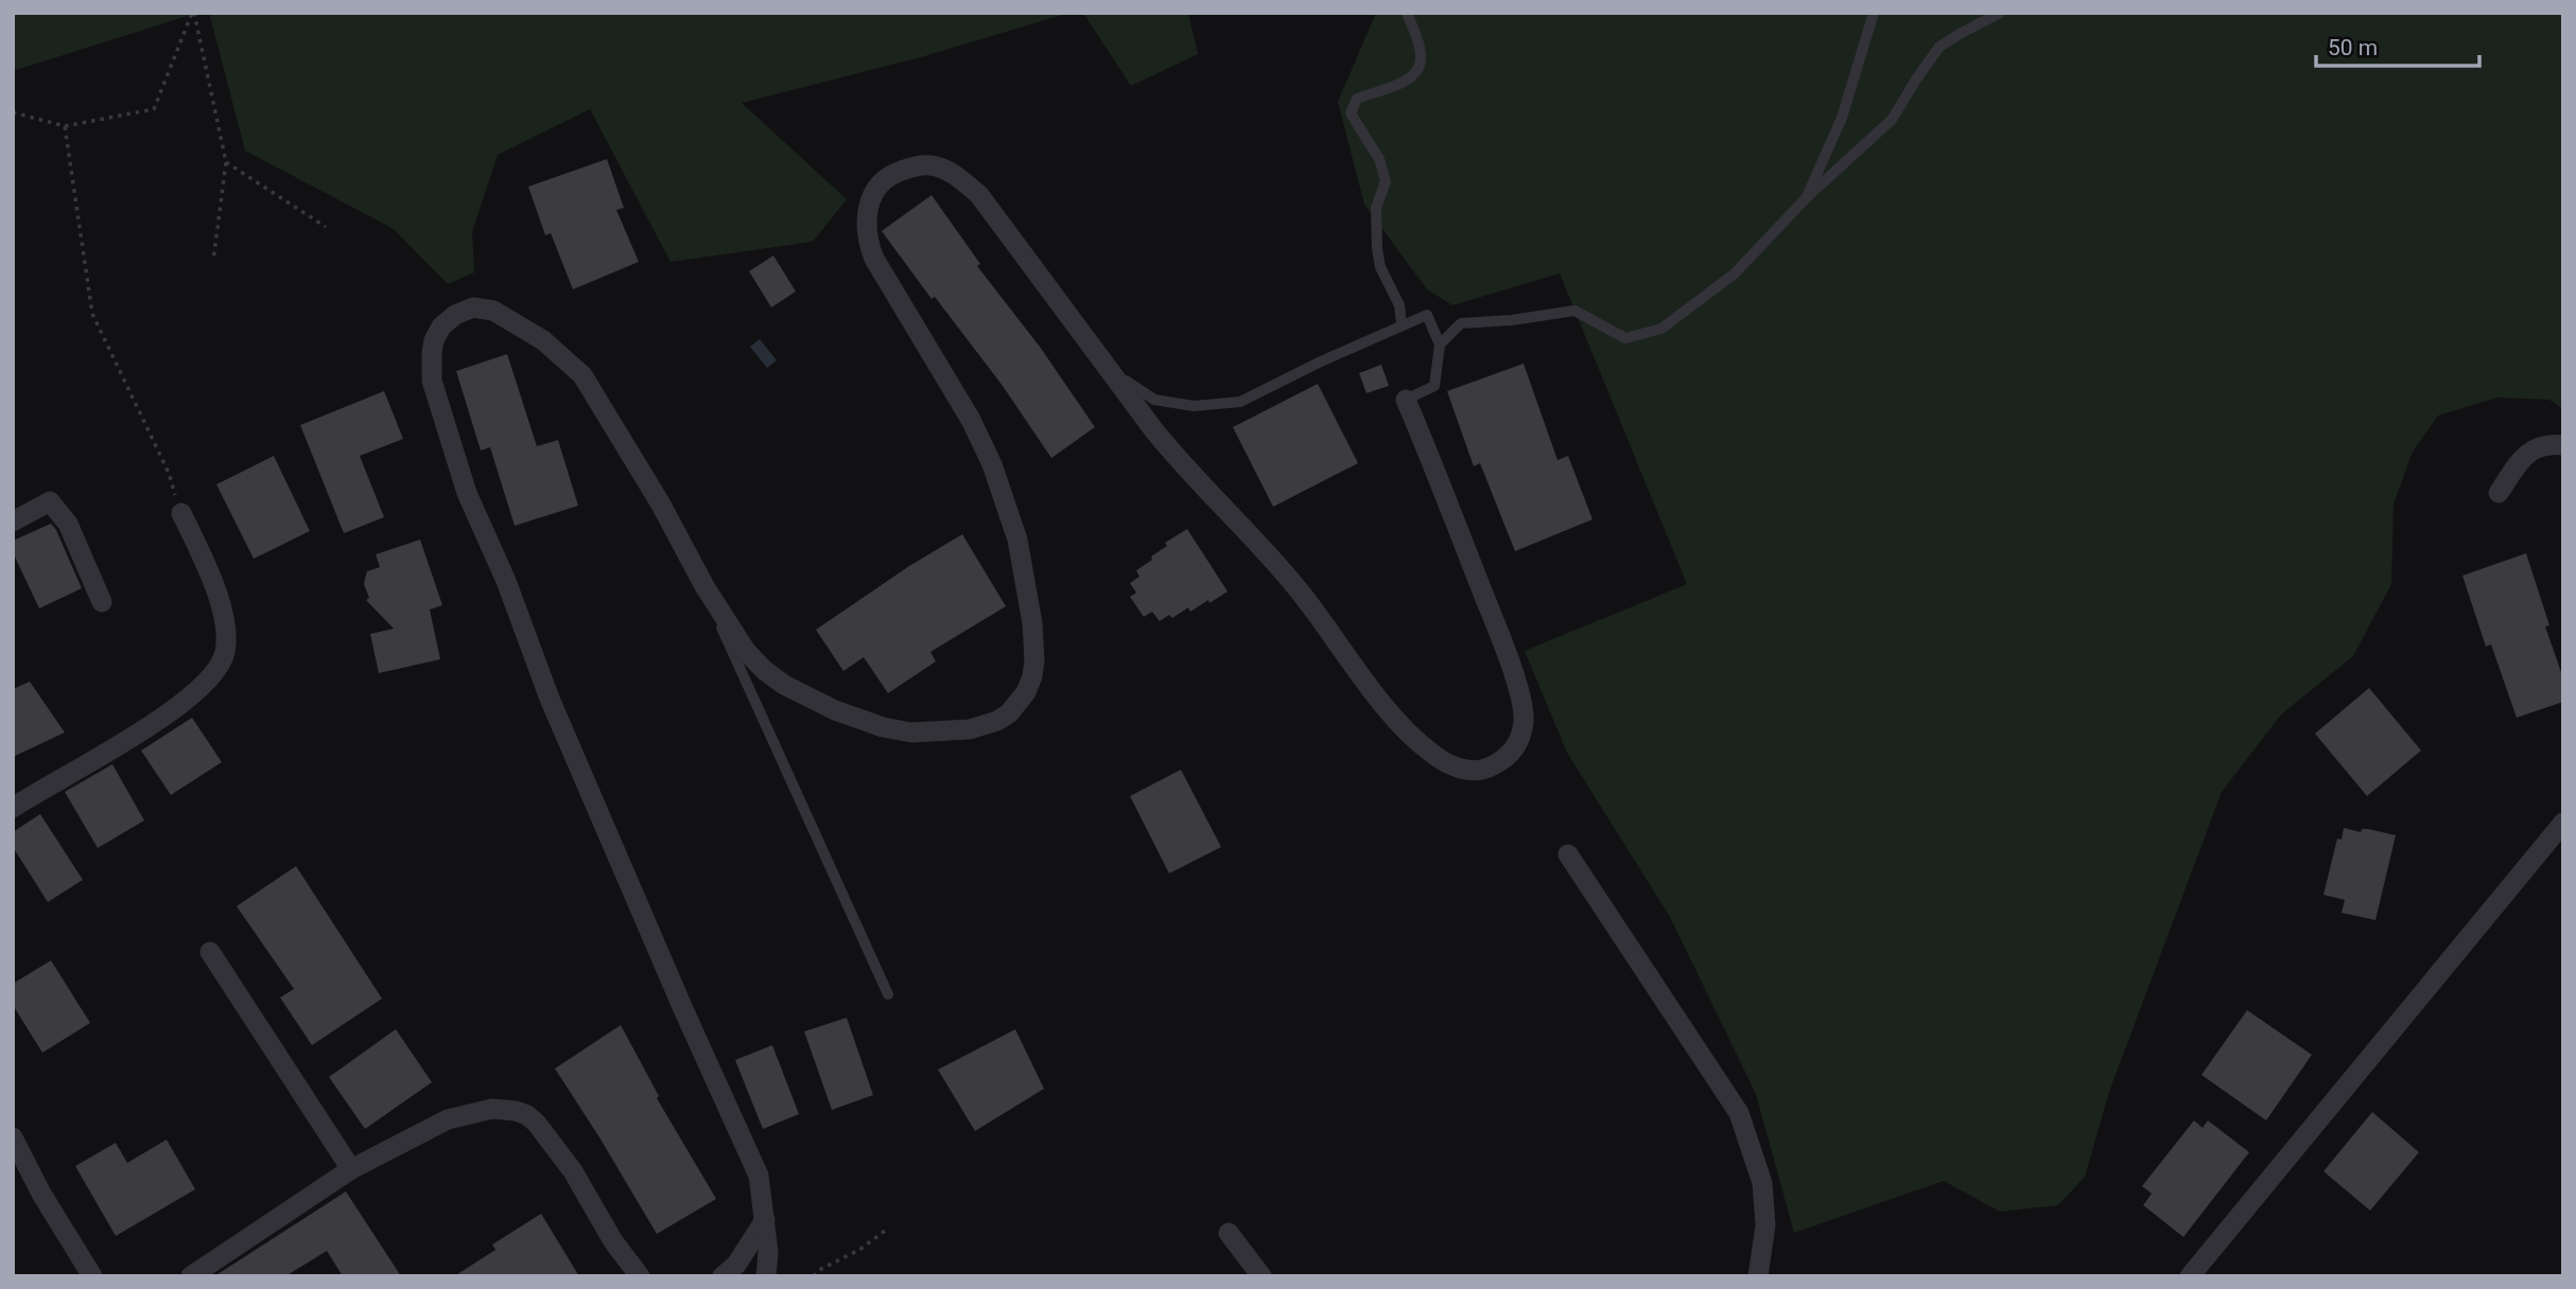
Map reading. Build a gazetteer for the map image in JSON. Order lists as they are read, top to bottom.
{
  "scale_bar": "50 m"
}
